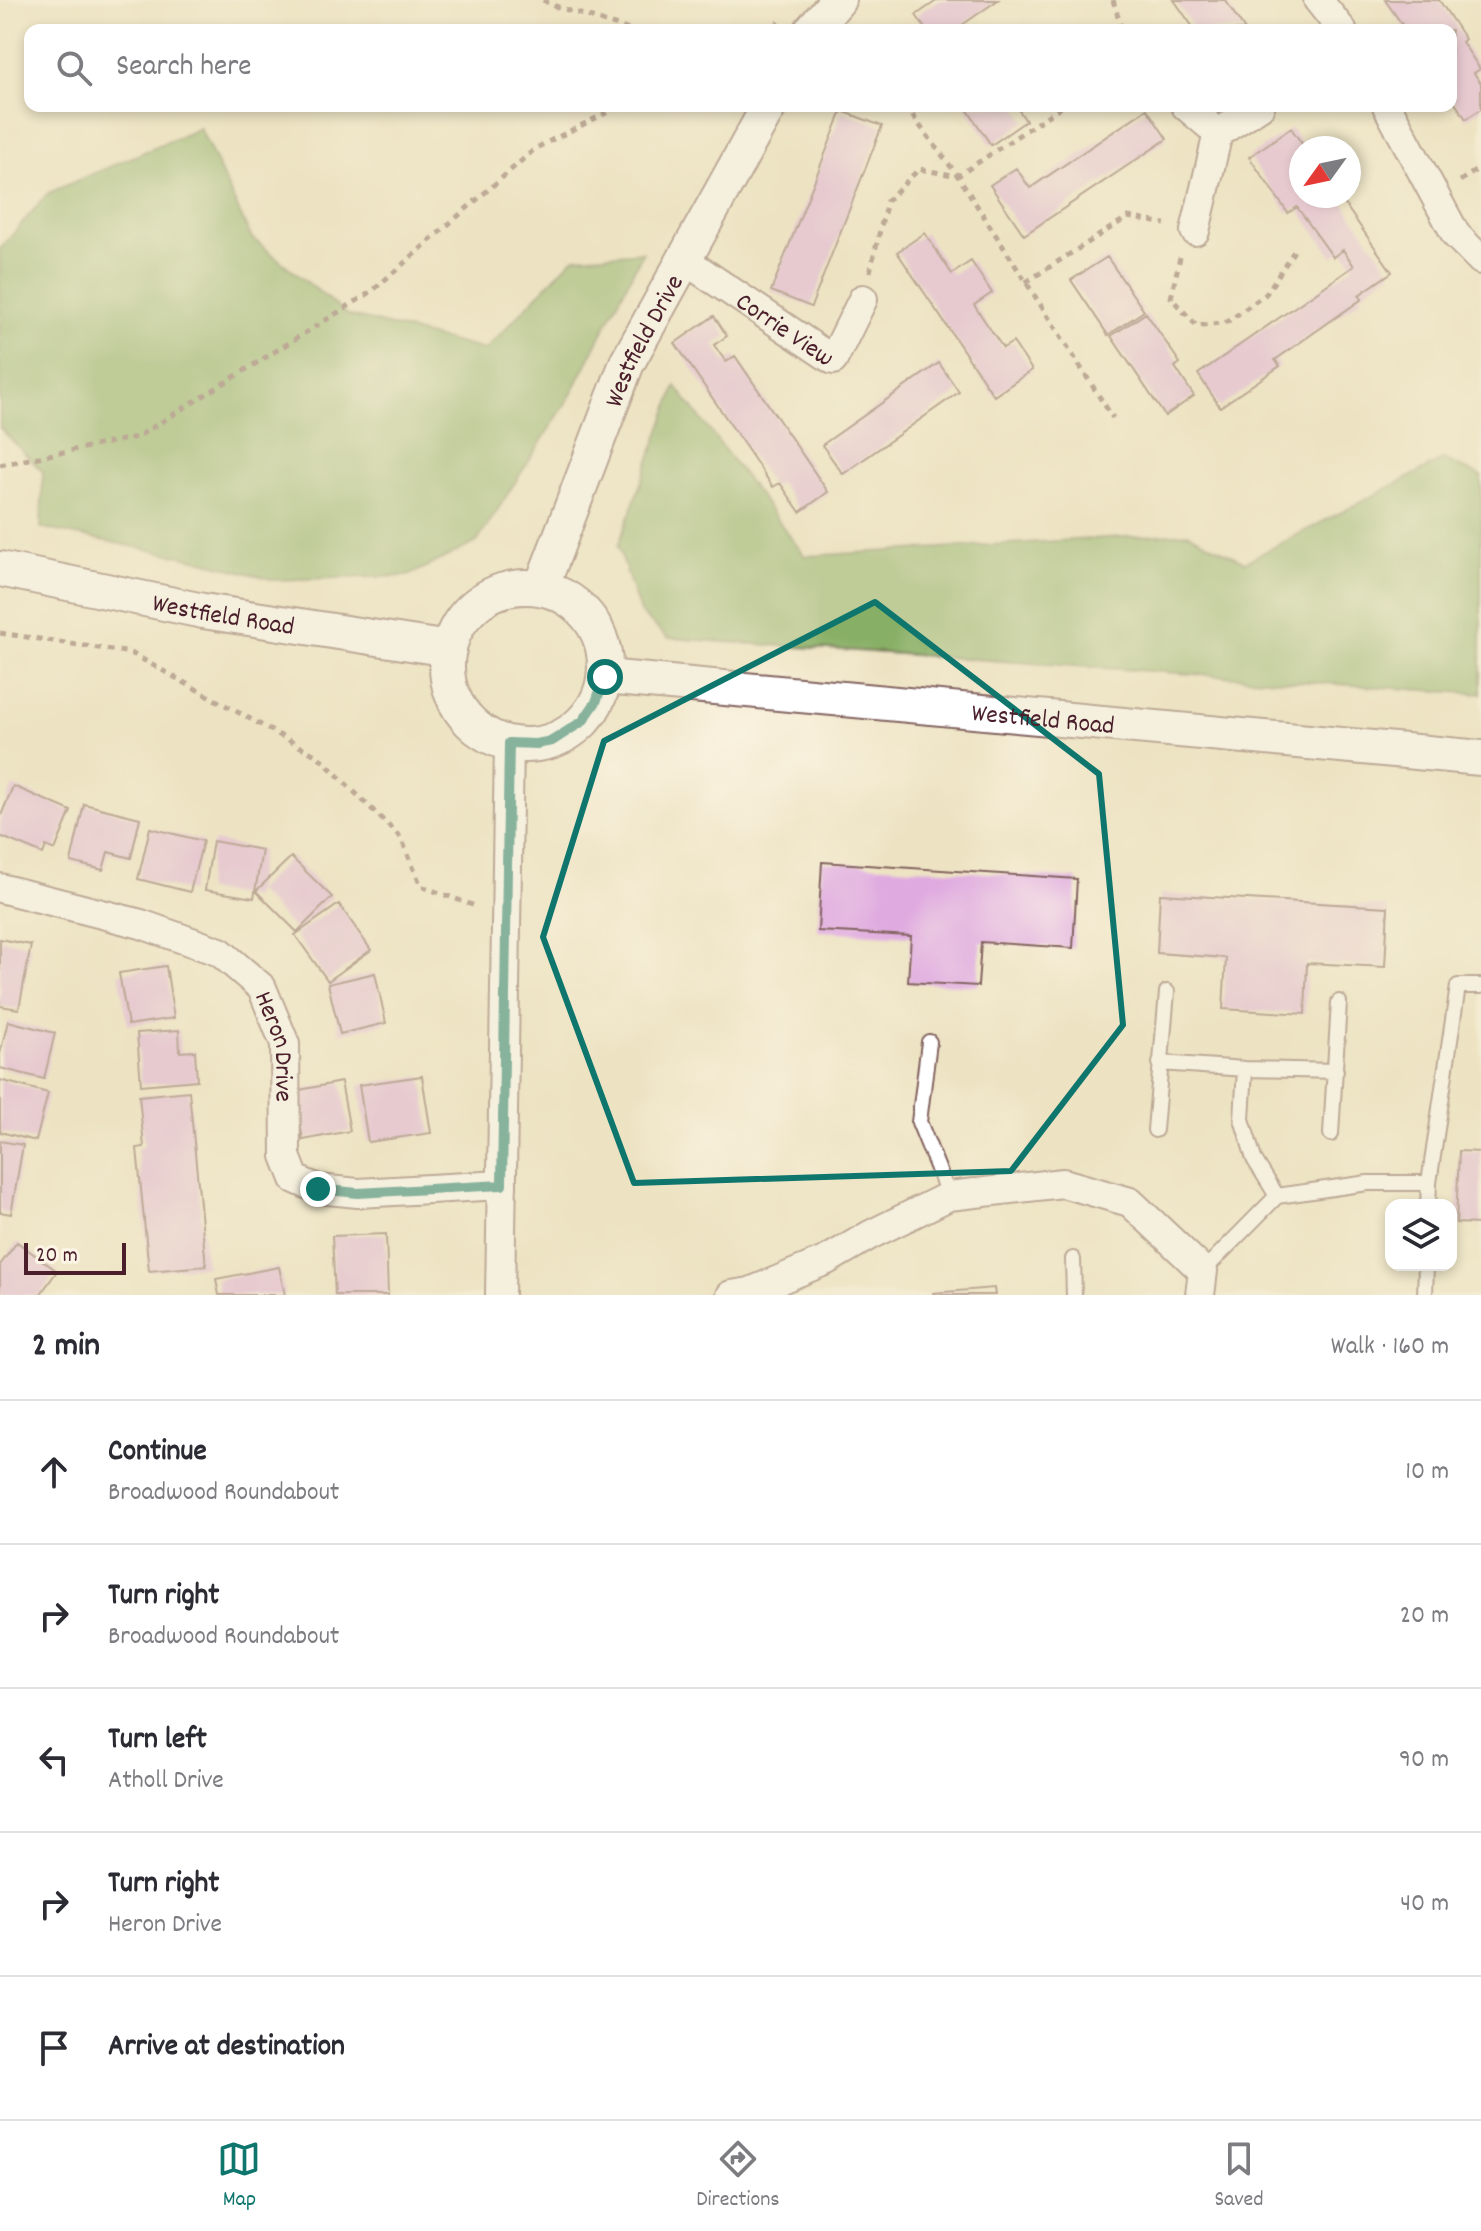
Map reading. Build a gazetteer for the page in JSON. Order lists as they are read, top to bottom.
{
  "streets": {
    "street": [
      "Corrie View",
      "Westfield Drive",
      "Westfield Road",
      "Heron Drive"
    ]
  },
  "crossings": [
    ["Corrie View", "Westfield Drive"],
    ["Westfield Drive", "Westfield Road"]
  ],
  "scale_bar": "20 m",
  "north": "bottom left",
  "page": {
    "search": "Search here",
    "scale": "20 m",
    "heading": ["2 min", "Walk · 160 m"],
    "list": [
      ["Continue", "Broadwood Roundabout", "10 m"],
      ["Turn right", "Broadwood Roundabout", "20 m"],
      ["Turn left", "Atholl Drive", "90 m"],
      ["Turn right", "Heron Drive", "40 m"],
      "Arrive at destination"
    ],
    "nav": ["Map", "Directions", "Saved"]
  }
}
